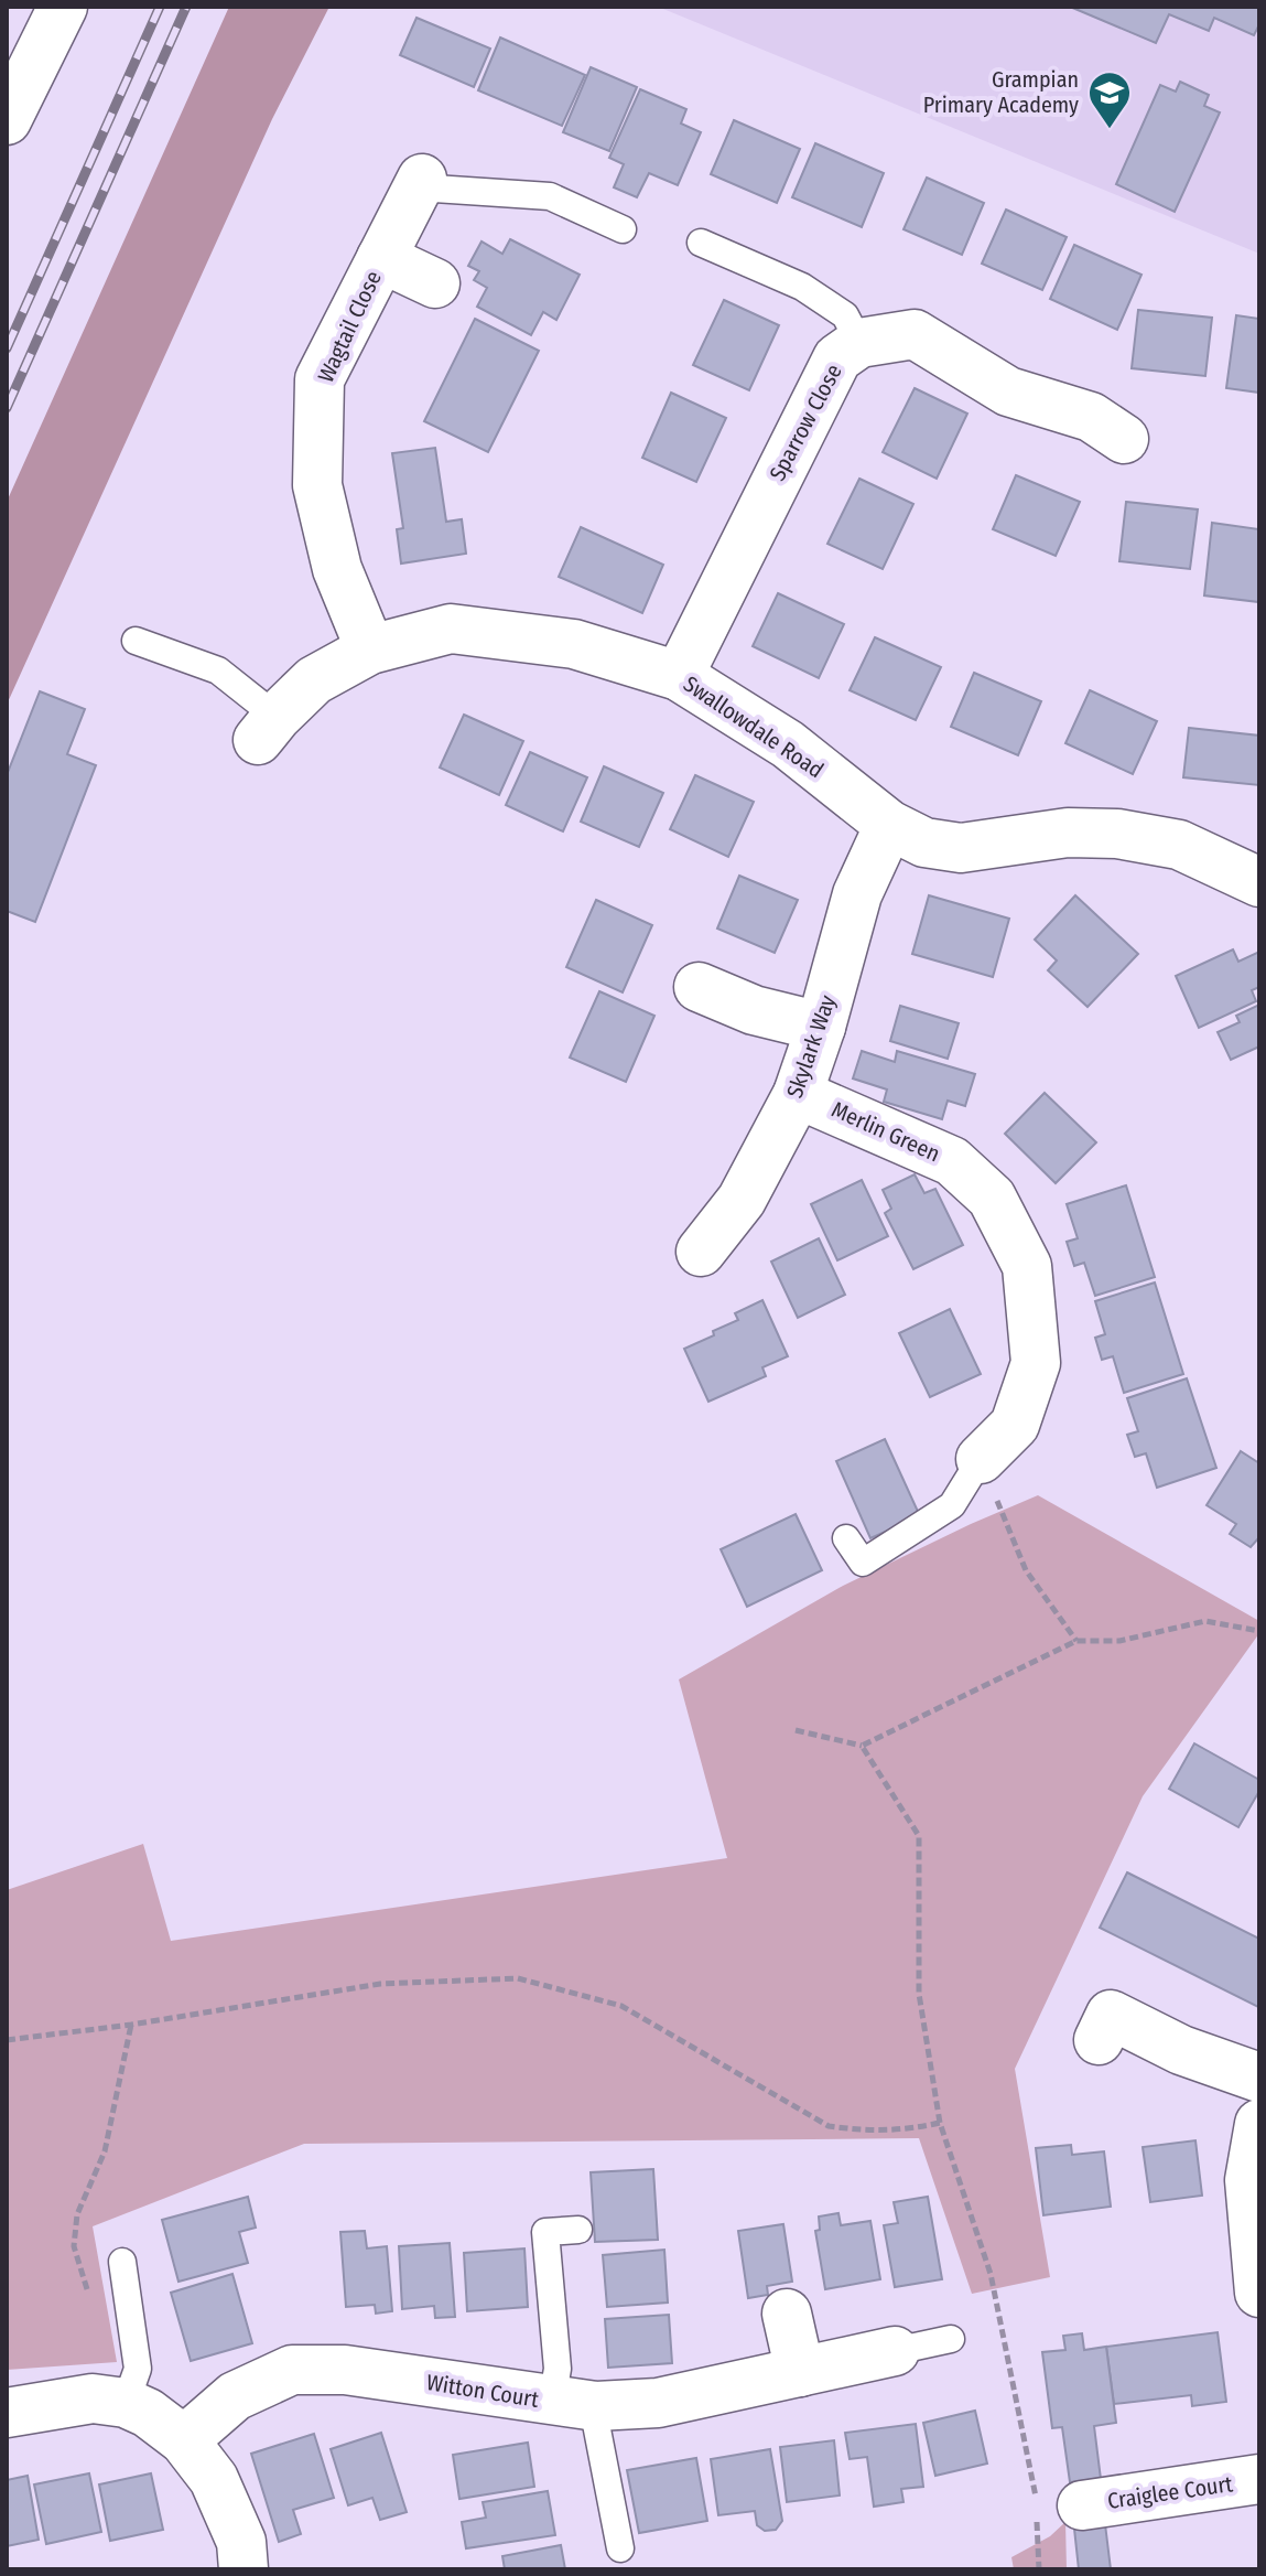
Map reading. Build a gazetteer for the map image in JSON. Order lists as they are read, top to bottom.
{
  "streets": {
    "street": [
      "Wagtail Close",
      "Sparrow Close",
      "Swallowdale Road",
      "Skylark Way",
      "Merlin Green",
      "Witton Court",
      "Craiglee Court"
    ]
  },
  "crossings": [
    ["Wagtail Close", "Swallowdale Road"],
    ["Sparrow Close", "Swallowdale Road"],
    ["Swallowdale Road", "Skylark Way"],
    ["Skylark Way", "Merlin Green"]
  ],
  "places": {
    "school or university": ["Grampian Primary Academy"]
  }
}
